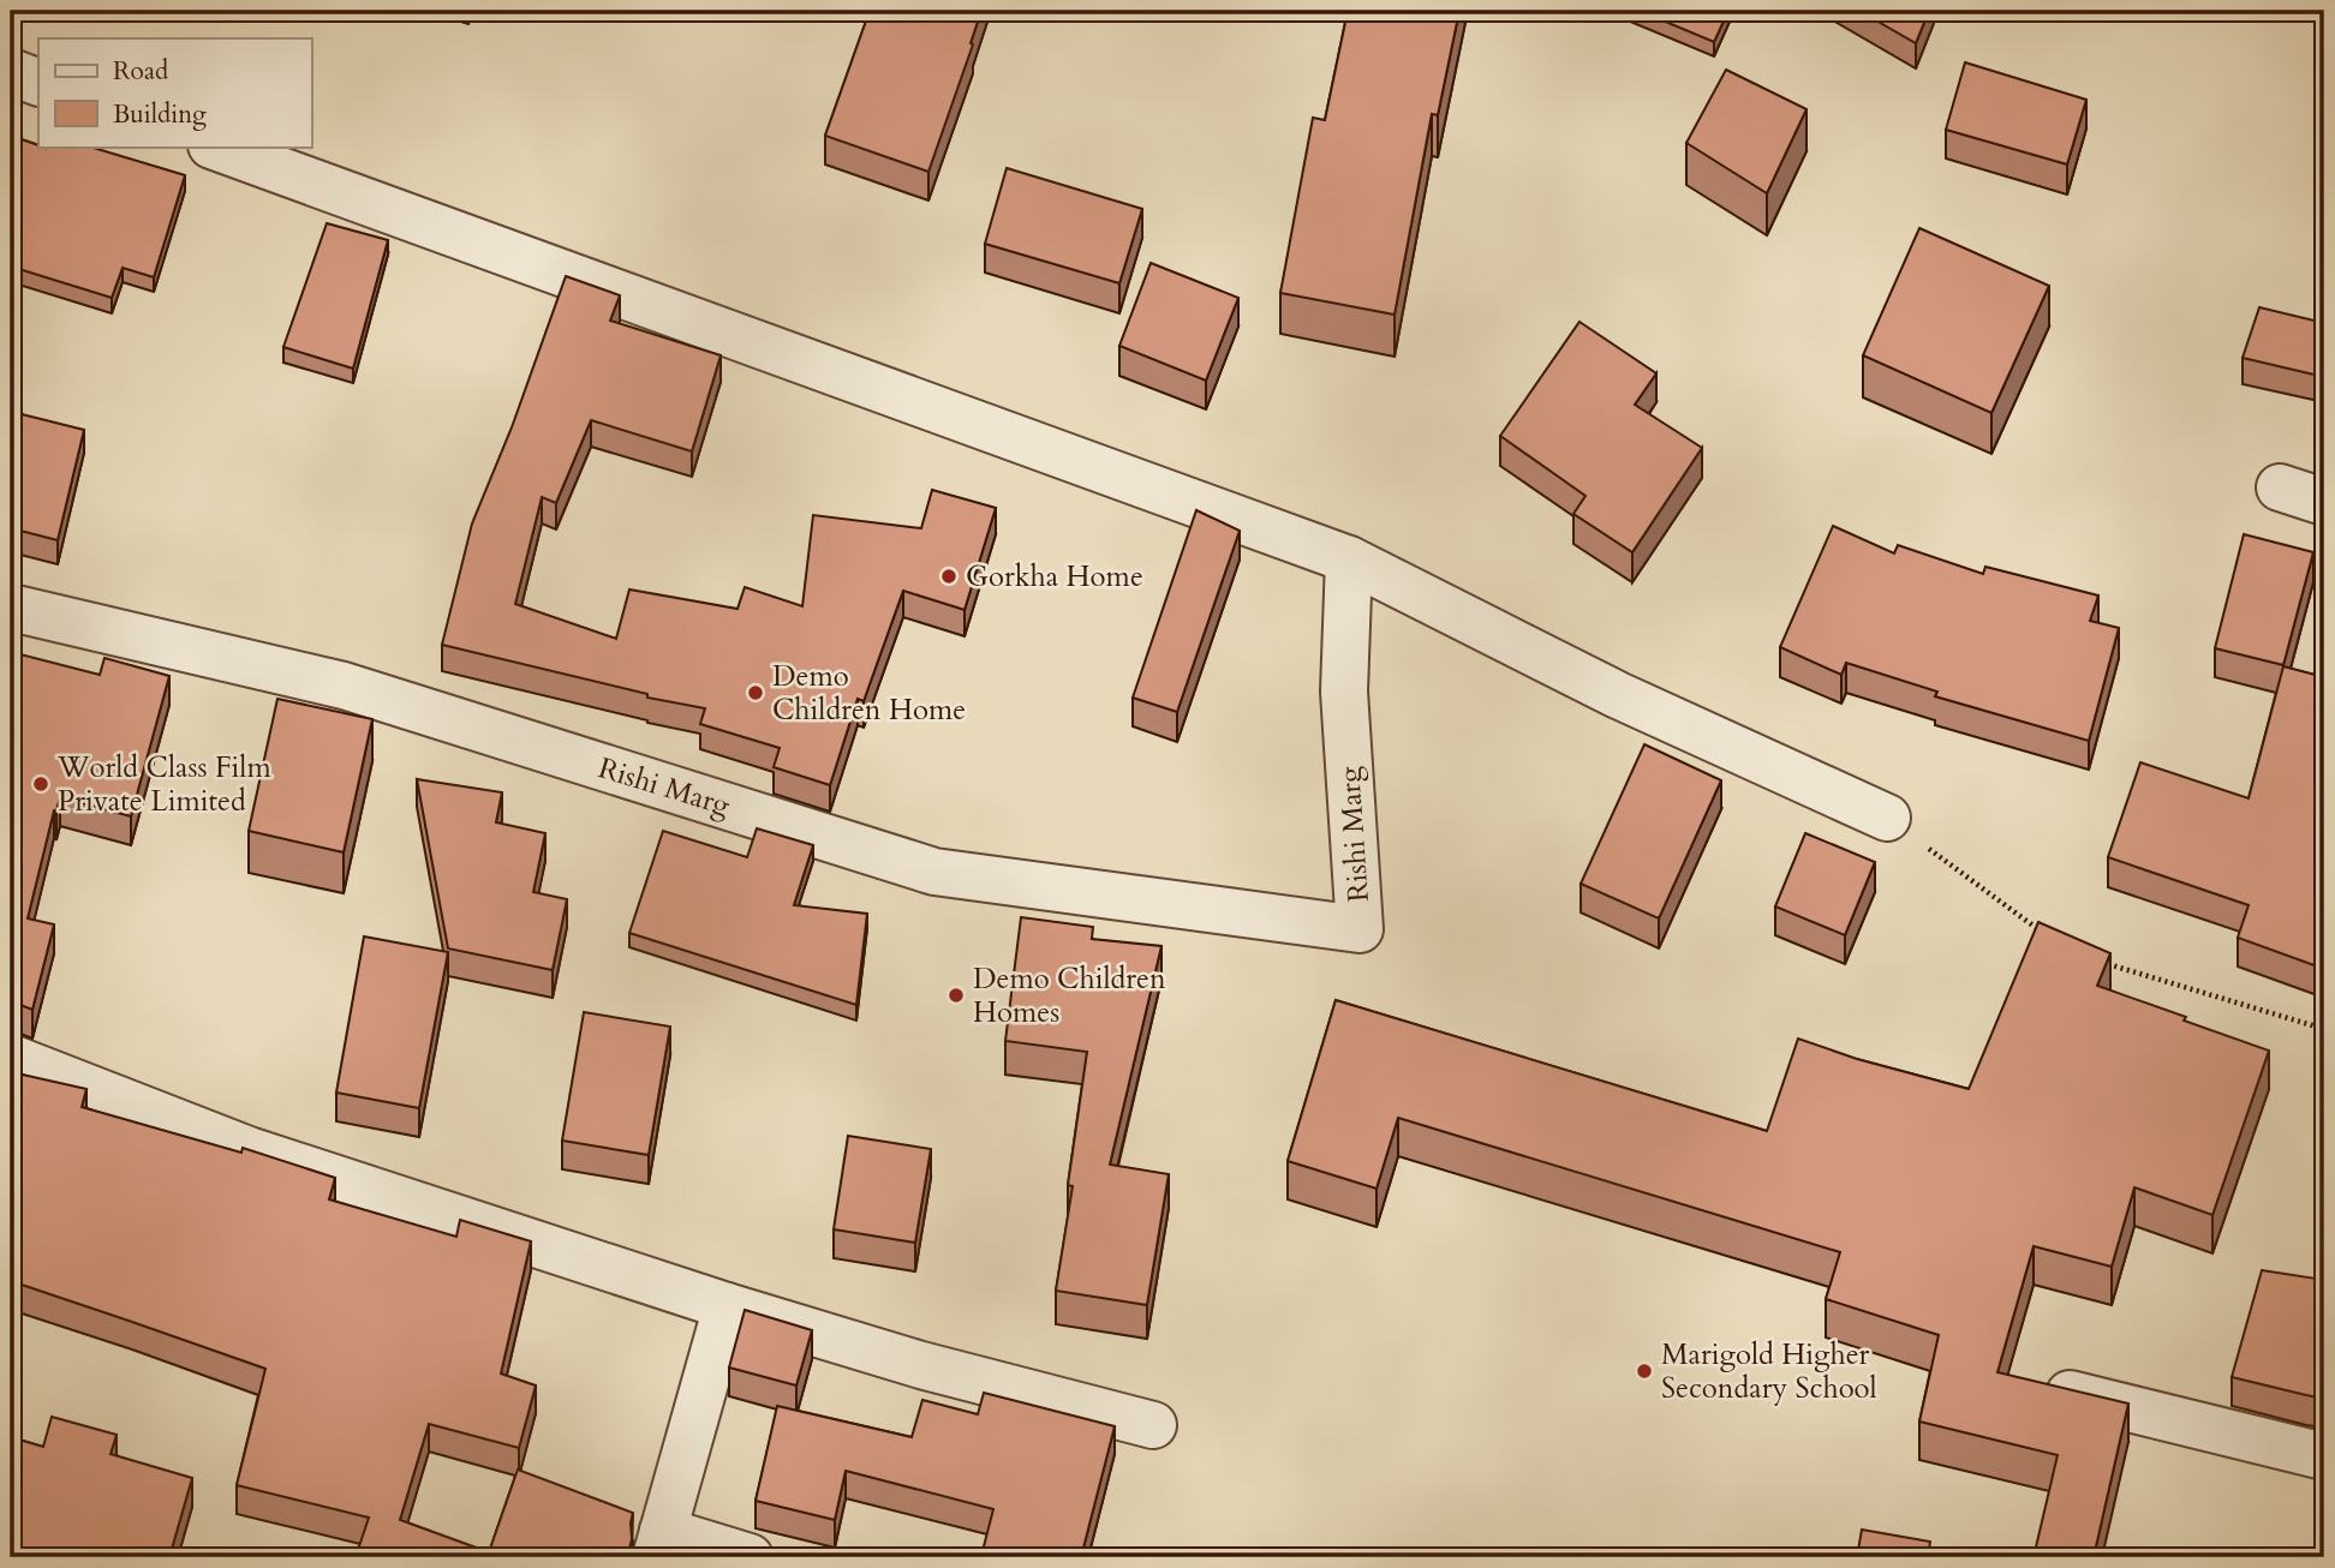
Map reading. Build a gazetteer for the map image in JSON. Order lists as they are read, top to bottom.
{
  "streets": {
    "street": ["Rishi Marg"]
  },
  "places": [
    "Gorkha Home",
    "Demo Children Home",
    "World Class Film Private Limited",
    "Demo Children Homes",
    "Marigold Higher Secondary School"
  ],
  "legend": ["Road", "Building"]
}
